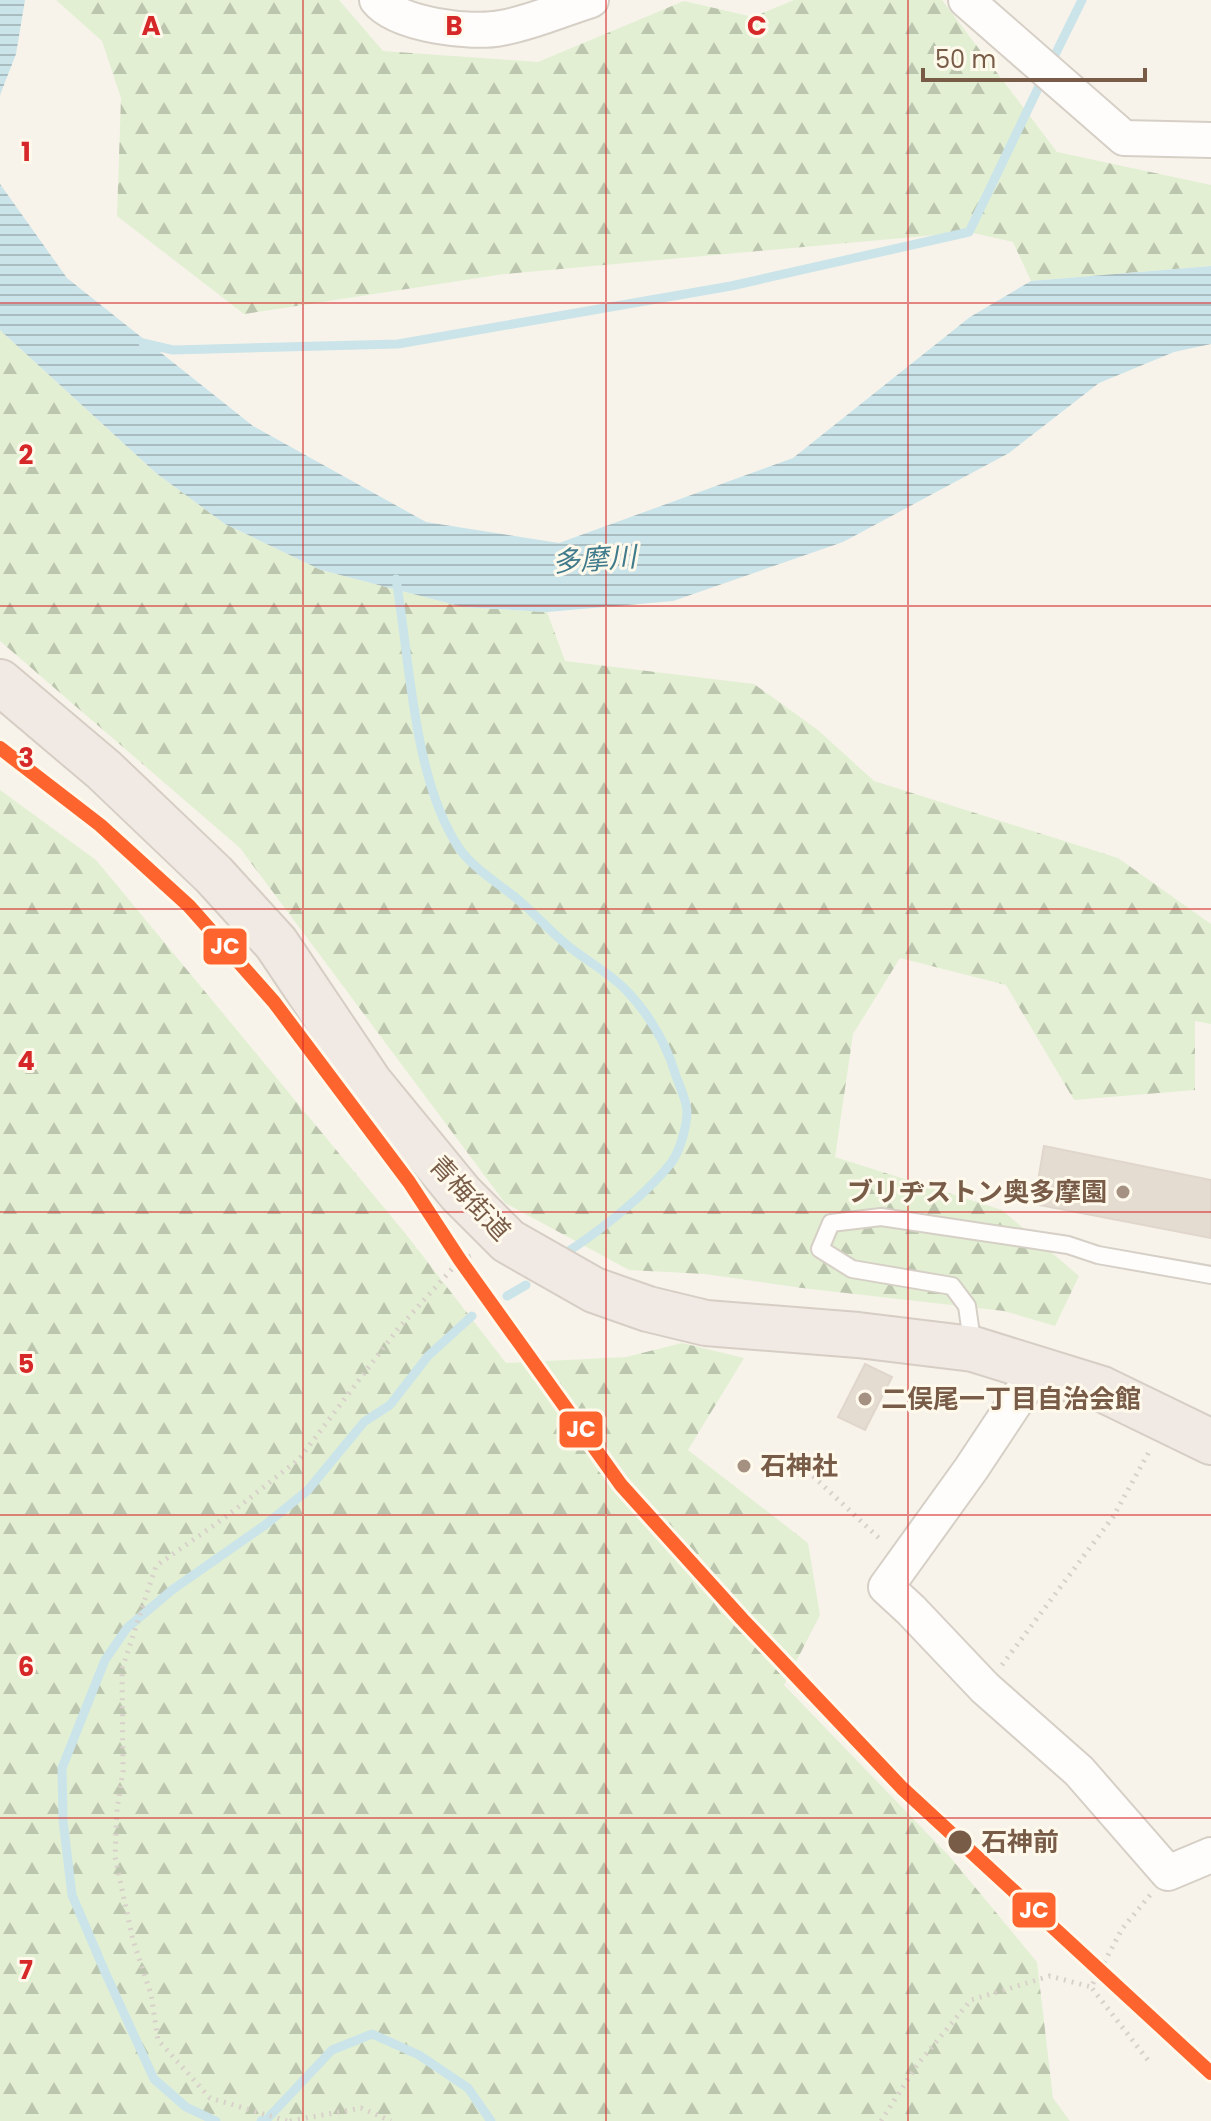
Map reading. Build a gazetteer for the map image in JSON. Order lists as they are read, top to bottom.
{
  "streets": {
    "highway": ["青梅街道"]
  },
  "water": ["多摩川"],
  "places": [
    "ブリヂストン奥多摩園",
    "二俣尾一丁目自治会館",
    "石神社",
    "石神前"
  ],
  "lines": ["transit line JC"],
  "scale_bar": "50 m",
  "grid": {
    "columns": ["A", "B", "C"],
    "rows": [
      "1",
      "2",
      "3",
      "4",
      "5",
      "6",
      "7"
    ]
  }
}
